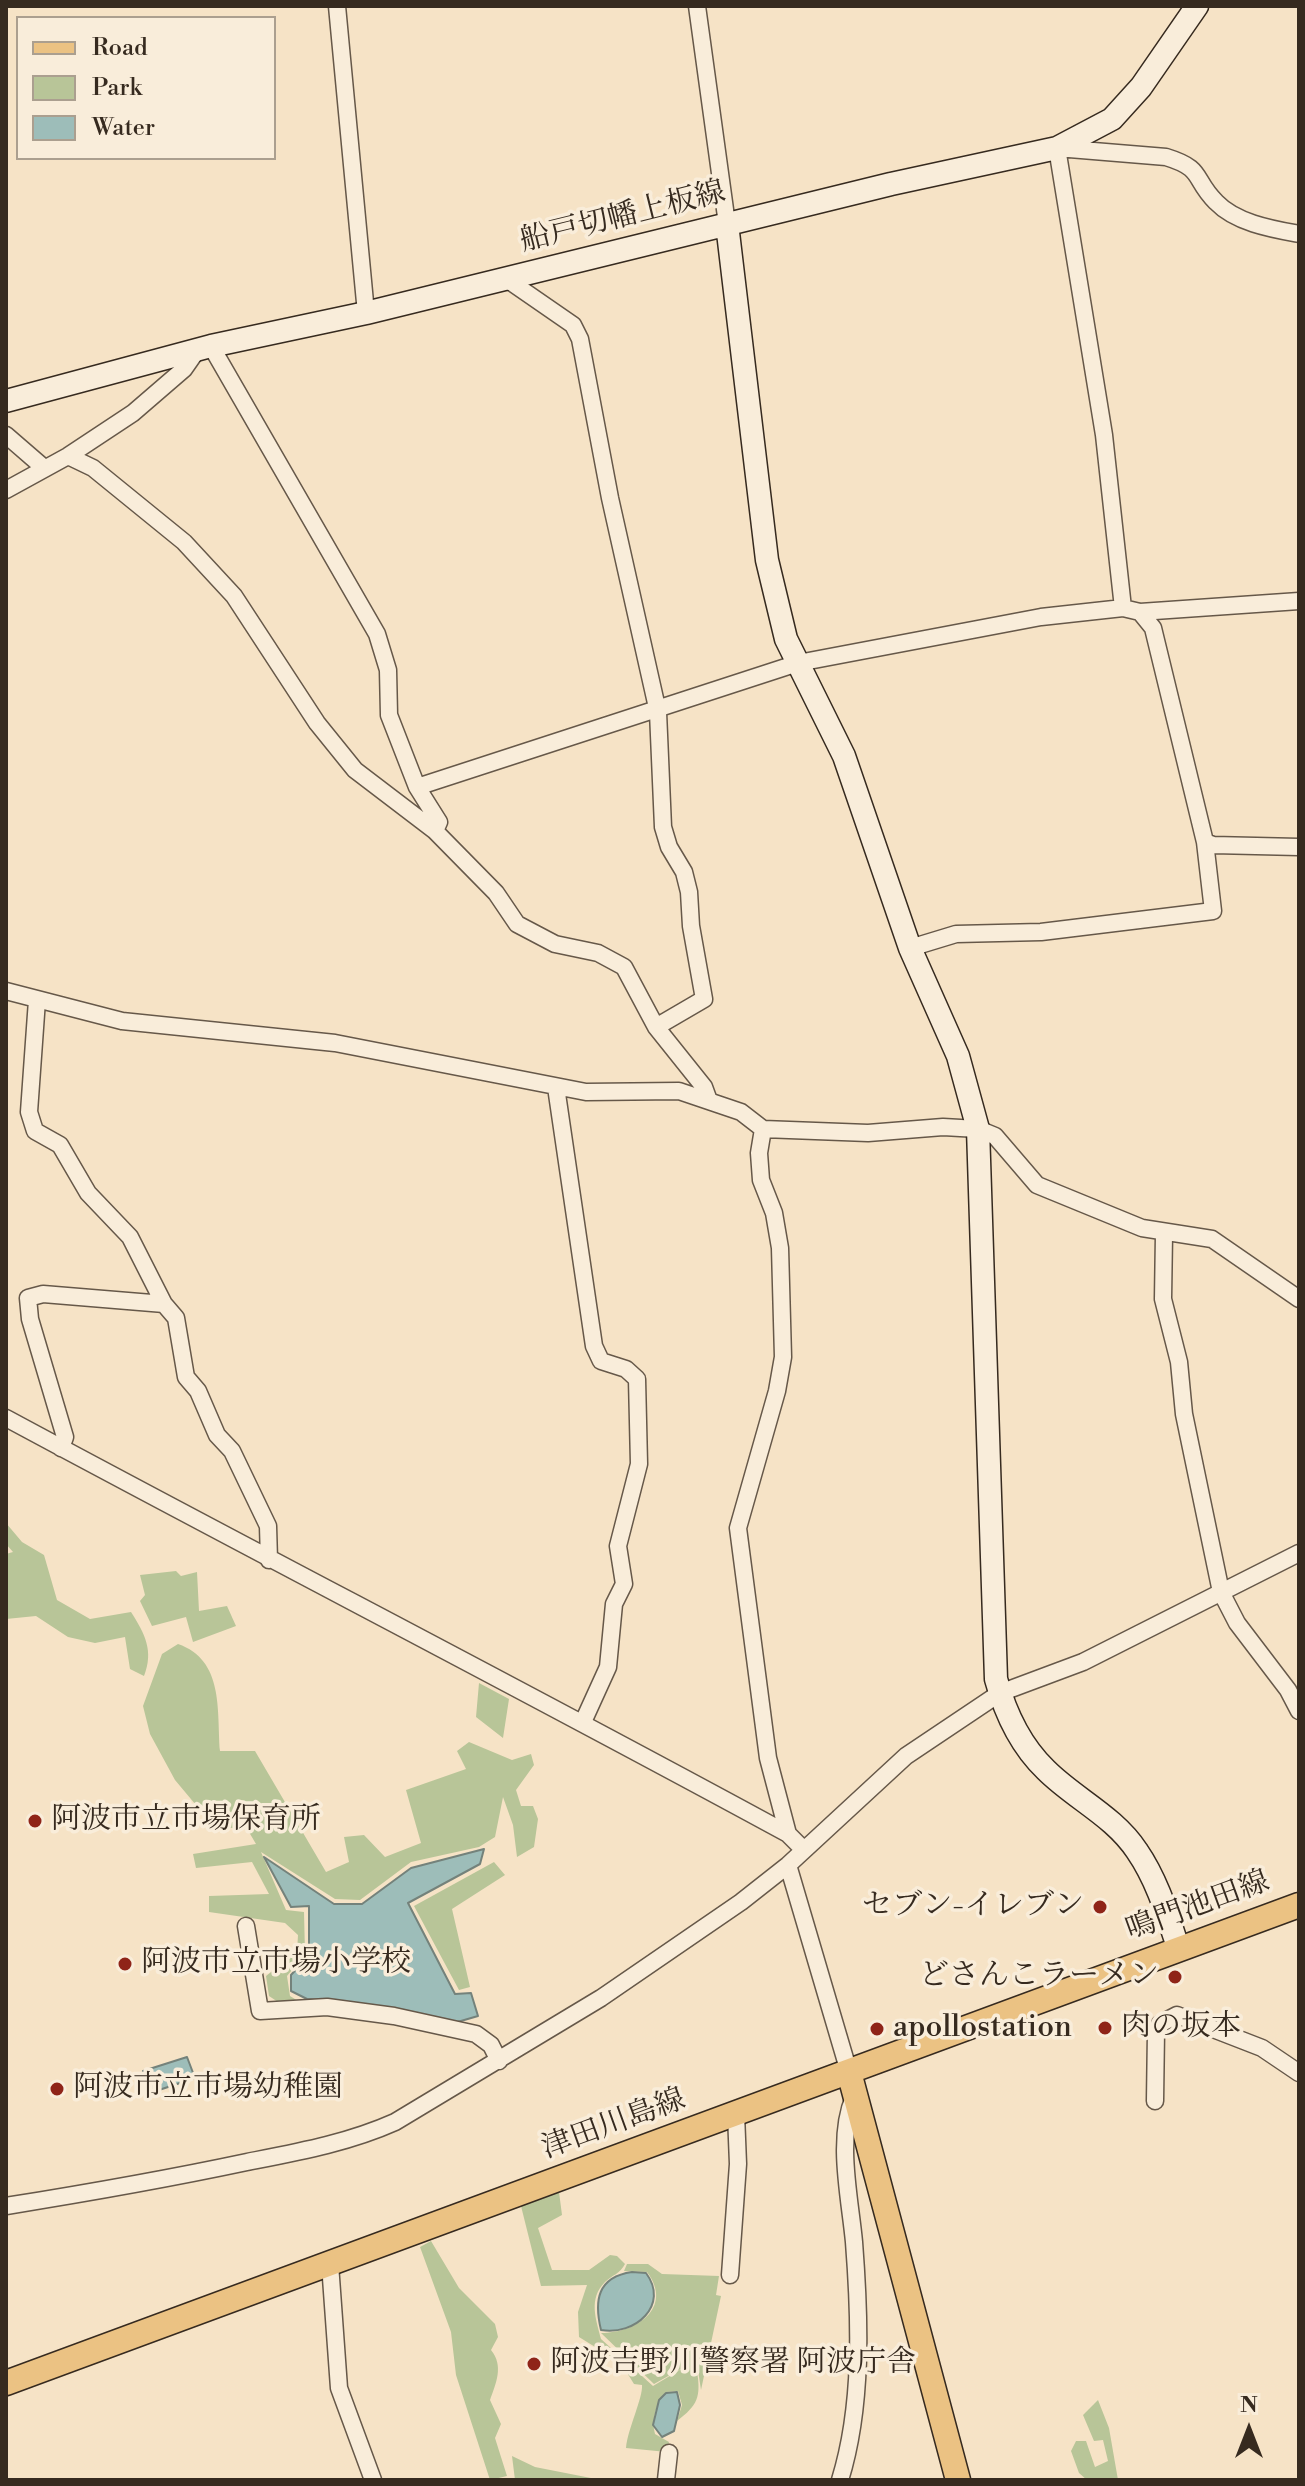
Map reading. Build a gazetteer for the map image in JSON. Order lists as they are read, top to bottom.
{
  "streets": {
    "main road": ["鳴門池田線", "津田川島線"],
    "street": ["船戸切幡上板線"]
  },
  "crossings": [
    ["鳴門池田線", "津田川島線"]
  ],
  "places": [
    "阿波市立市場保育所",
    "セブン-イレブン",
    "阿波市立市場小学校",
    "どさんこラーメン",
    "肉の坂本",
    "apollostation",
    "阿波市立市場幼稚園",
    "阿波吉野川警察署 阿波庁舎"
  ],
  "legend": ["Road", "Park", "Water"],
  "north": "top"
}
